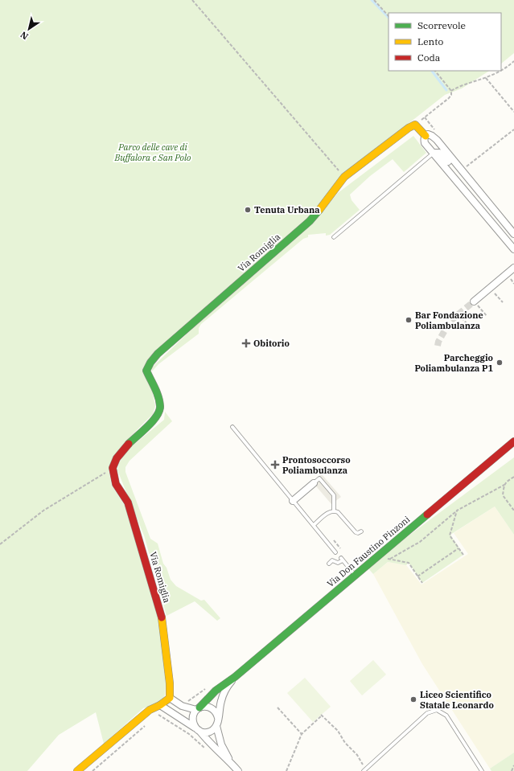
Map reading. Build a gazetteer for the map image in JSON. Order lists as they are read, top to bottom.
{
  "streets": {
    "street": ["Via Romiglia", "Via Don Faustino Pinzoni"]
  },
  "parks": ["Parco delle cave di Buffalora e San Polo"],
  "places": {
    "other": [
      "Tenuta Urbana",
      "Bar Fondazione Poliambulanza",
      "Parcheggio Poliambulanza P1",
      "Liceo Scientifico Statale Leonardo"
    ],
    "health": ["Obitorio", "Prontosoccorso Poliambulanza"]
  },
  "legend": ["Scorrevole", "Lento", "Coda"],
  "north": "bottom left"
}
